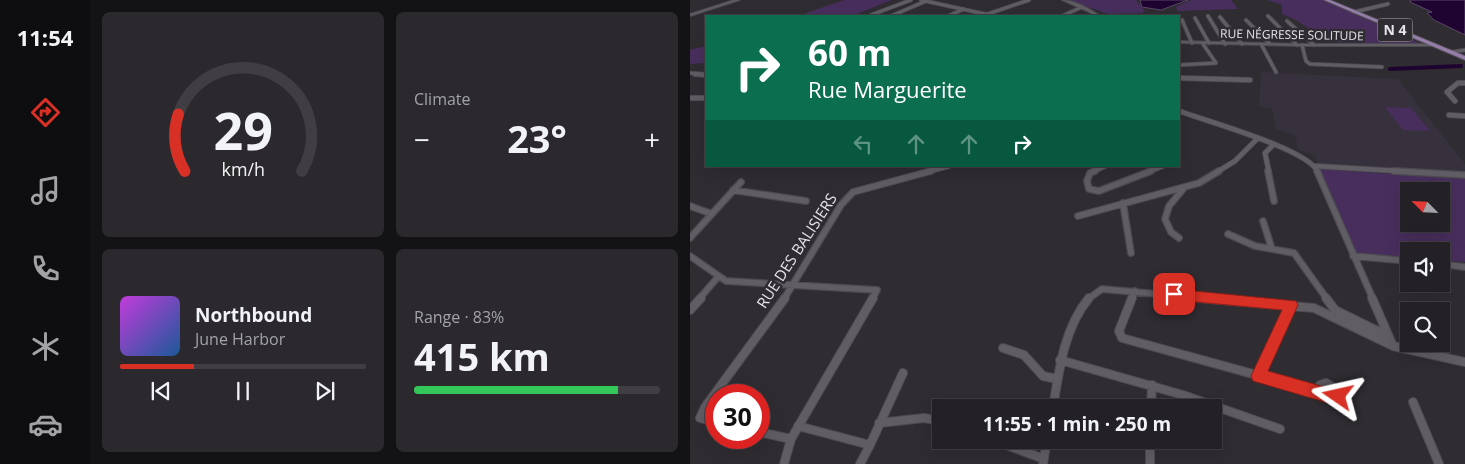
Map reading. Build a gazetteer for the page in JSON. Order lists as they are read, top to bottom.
{
  "streets": {
    "main road": ["N 4"],
    "street": ["RUE NÉGRESSE SOLITUDE", "RUE DES BALISIERS"]
  },
  "crossings": [
    ["N 4", "RUE NÉGRESSE SOLITUDE"]
  ],
  "north": "top left",
  "page": {
    "tabs": "11:54",
    "tile": [
      "Climate",
      ["Range · 83%", "415 km"]
    ],
    "turn": ["60 m", "Rue Marguerite"],
    "heat": ["−", "23°", "+"],
    "song": ["Northbound", "June Harbor"],
    "limit": "30",
    "trip": "11:55 · 1 min · 250 m",
    "gauge": ["29", "km/h"]
  }
}
